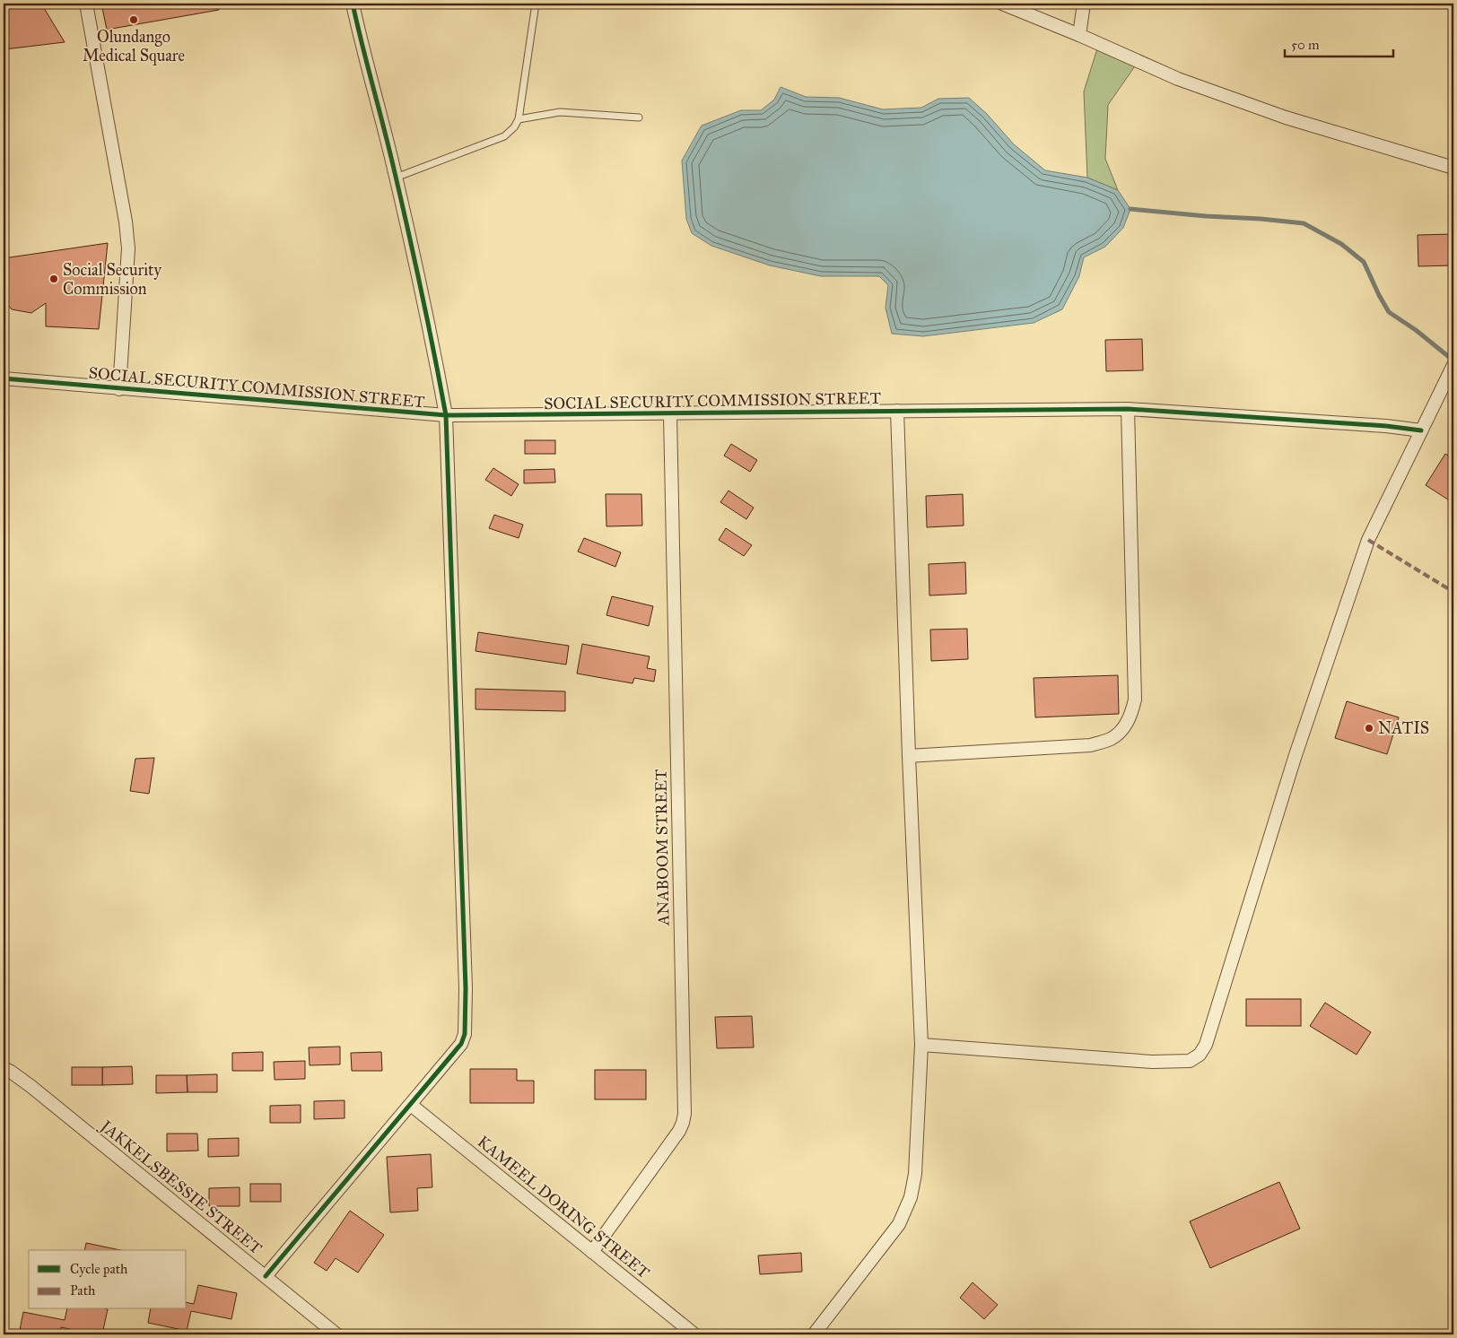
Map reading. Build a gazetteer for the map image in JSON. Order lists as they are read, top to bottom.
{
  "streets": {
    "street": [
      "SOCIAL SECURITY COMMISSION STREET",
      "ANABOOM STREET",
      "JAKKELSBESSIE STREET",
      "KAMEEL DORING STREET"
    ]
  },
  "crossings": [
    ["SOCIAL SECURITY COMMISSION STREET", "ANABOOM STREET"],
    ["ANABOOM STREET", "KAMEEL DORING STREET"]
  ],
  "places": ["Olundango Medical Square", "Social Security Commission", "NATIS"],
  "legend": ["Cycle path", "Path"],
  "scale_bar": "50 m"
}
